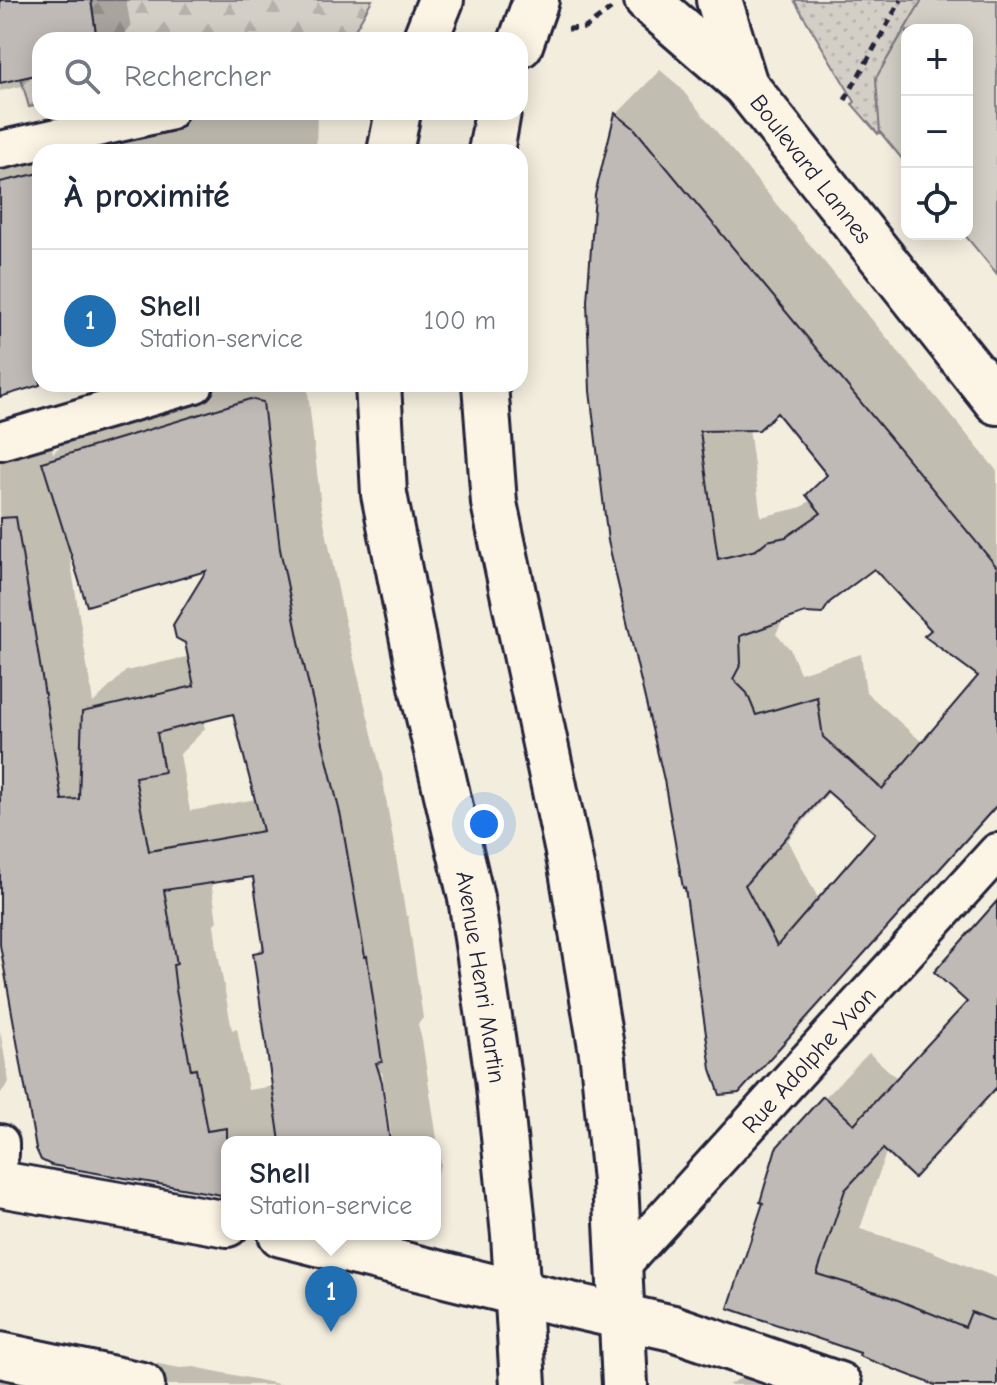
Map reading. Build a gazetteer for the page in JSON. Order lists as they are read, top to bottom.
{
  "streets": {
    "main road": ["Boulevard Lannes", "Avenue Henri Martin"],
    "street": ["Rue Adolphe Yvon"]
  },
  "page": {
    "map_buttons": ["+", "−"],
    "search": "Rechercher",
    "heading": "À proximité",
    "list": [
      {
        "mark": "1",
        "name": "Shell",
        "note": "Station-service",
        "value": "100 m"
      }
    ],
    "popup": ["Shell", "Station-service"],
    "pins": "1"
  }
}
